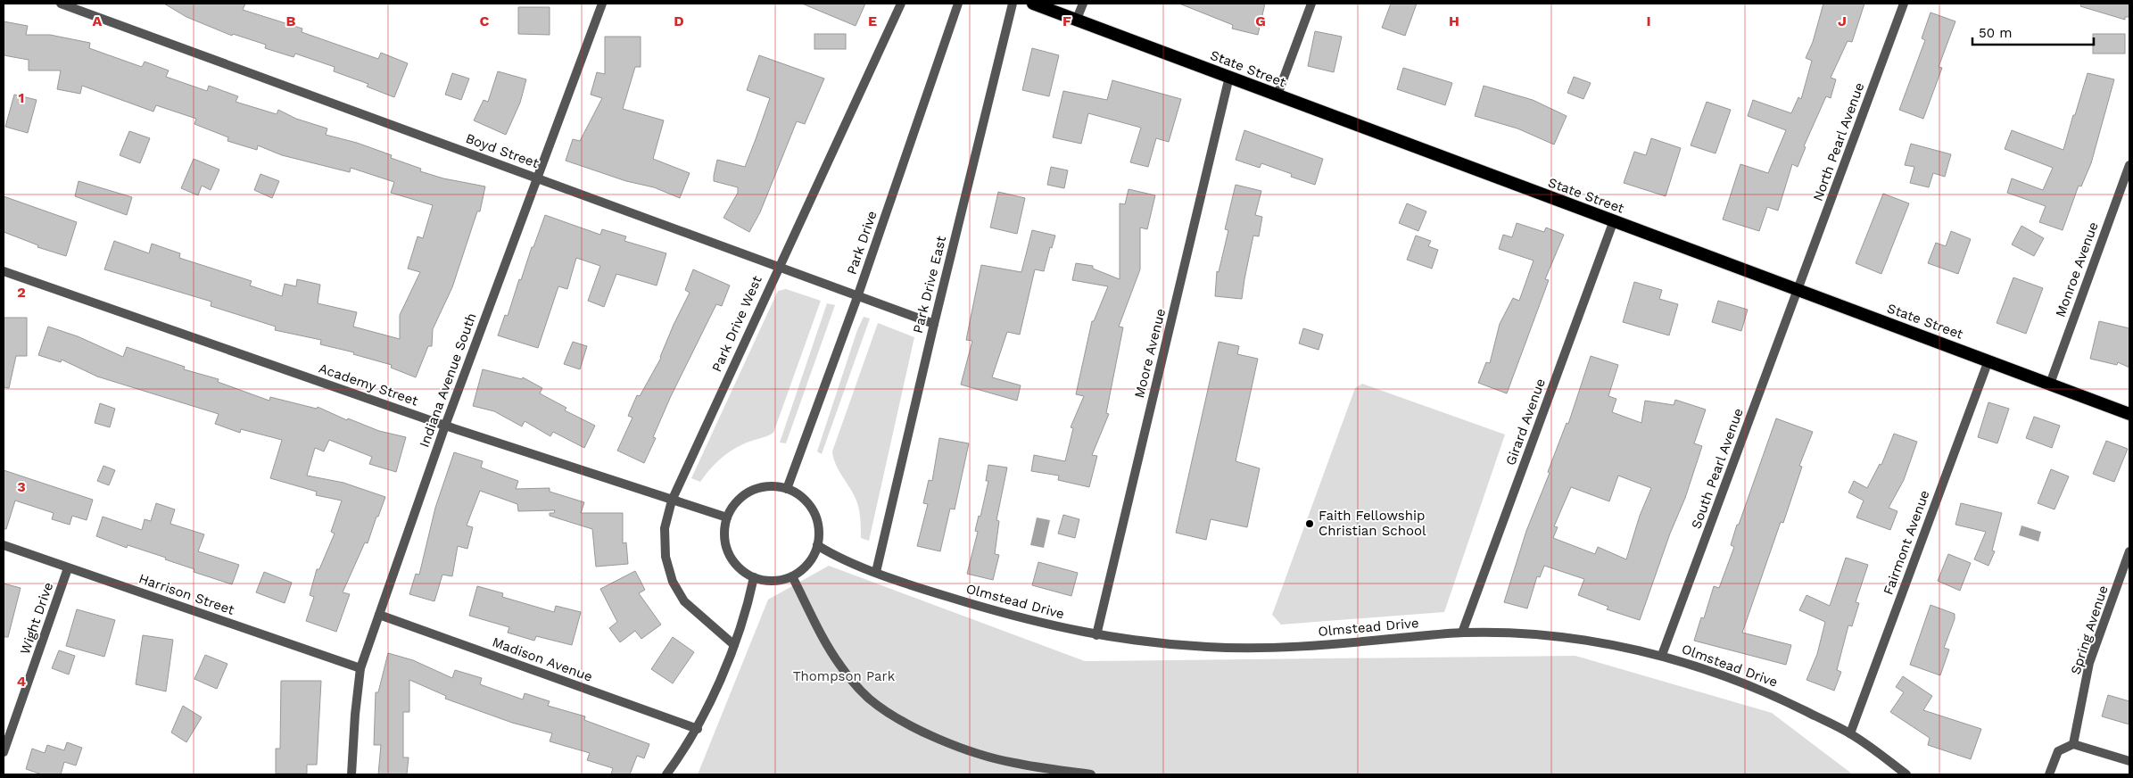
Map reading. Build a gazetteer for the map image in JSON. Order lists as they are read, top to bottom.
{
  "streets": {
    "highway": ["State Street"],
    "street": [
      "North Pearl Avenue",
      "Boyd Street",
      "Park Drive",
      "Monroe Avenue",
      "Park Drive East",
      "Park Drive West",
      "Moore Avenue",
      "Indiana Avenue South",
      "Academy Street",
      "Girard Avenue",
      "South Pearl Avenue",
      "Fairmont Avenue",
      "Harrison Street",
      "Olmstead Drive",
      "Wight Drive",
      "Spring Avenue",
      "Madison Avenue"
    ]
  },
  "crossings": [
    ["State Street", "North Pearl Avenue"],
    ["State Street", "Monroe Avenue"],
    ["State Street", "Moore Avenue"],
    ["State Street", "Girard Avenue"],
    ["State Street", "South Pearl Avenue"],
    ["State Street", "Fairmont Avenue"],
    ["North Pearl Avenue", "South Pearl Avenue"],
    ["Boyd Street", "Park Drive"],
    ["Boyd Street", "Park Drive East"],
    ["Boyd Street", "Park Drive West"],
    ["Boyd Street", "Indiana Avenue South"],
    ["Park Drive", "Academy Street"],
    ["Park Drive", "Olmstead Drive"],
    ["Park Drive East", "Olmstead Drive"],
    ["Park Drive West", "Academy Street"],
    ["Moore Avenue", "Olmstead Drive"],
    ["Indiana Avenue South", "Academy Street"],
    ["Indiana Avenue South", "Harrison Street"],
    ["Indiana Avenue South", "Madison Avenue"],
    ["Academy Street", "Olmstead Drive"],
    ["Girard Avenue", "Olmstead Drive"],
    ["South Pearl Avenue", "Olmstead Drive"],
    ["Fairmont Avenue", "Olmstead Drive"],
    ["Harrison Street", "Wight Drive"]
  ],
  "parks": ["Thompson Park"],
  "places": ["Faith Fellowship Christian School"],
  "scale_bar": "50 m",
  "grid": {
    "columns": [
      "A",
      "B",
      "C",
      "D",
      "E",
      "F",
      "G",
      "H",
      "I",
      "J"
    ],
    "rows": [
      "1",
      "2",
      "3",
      "4"
    ]
  }
}
